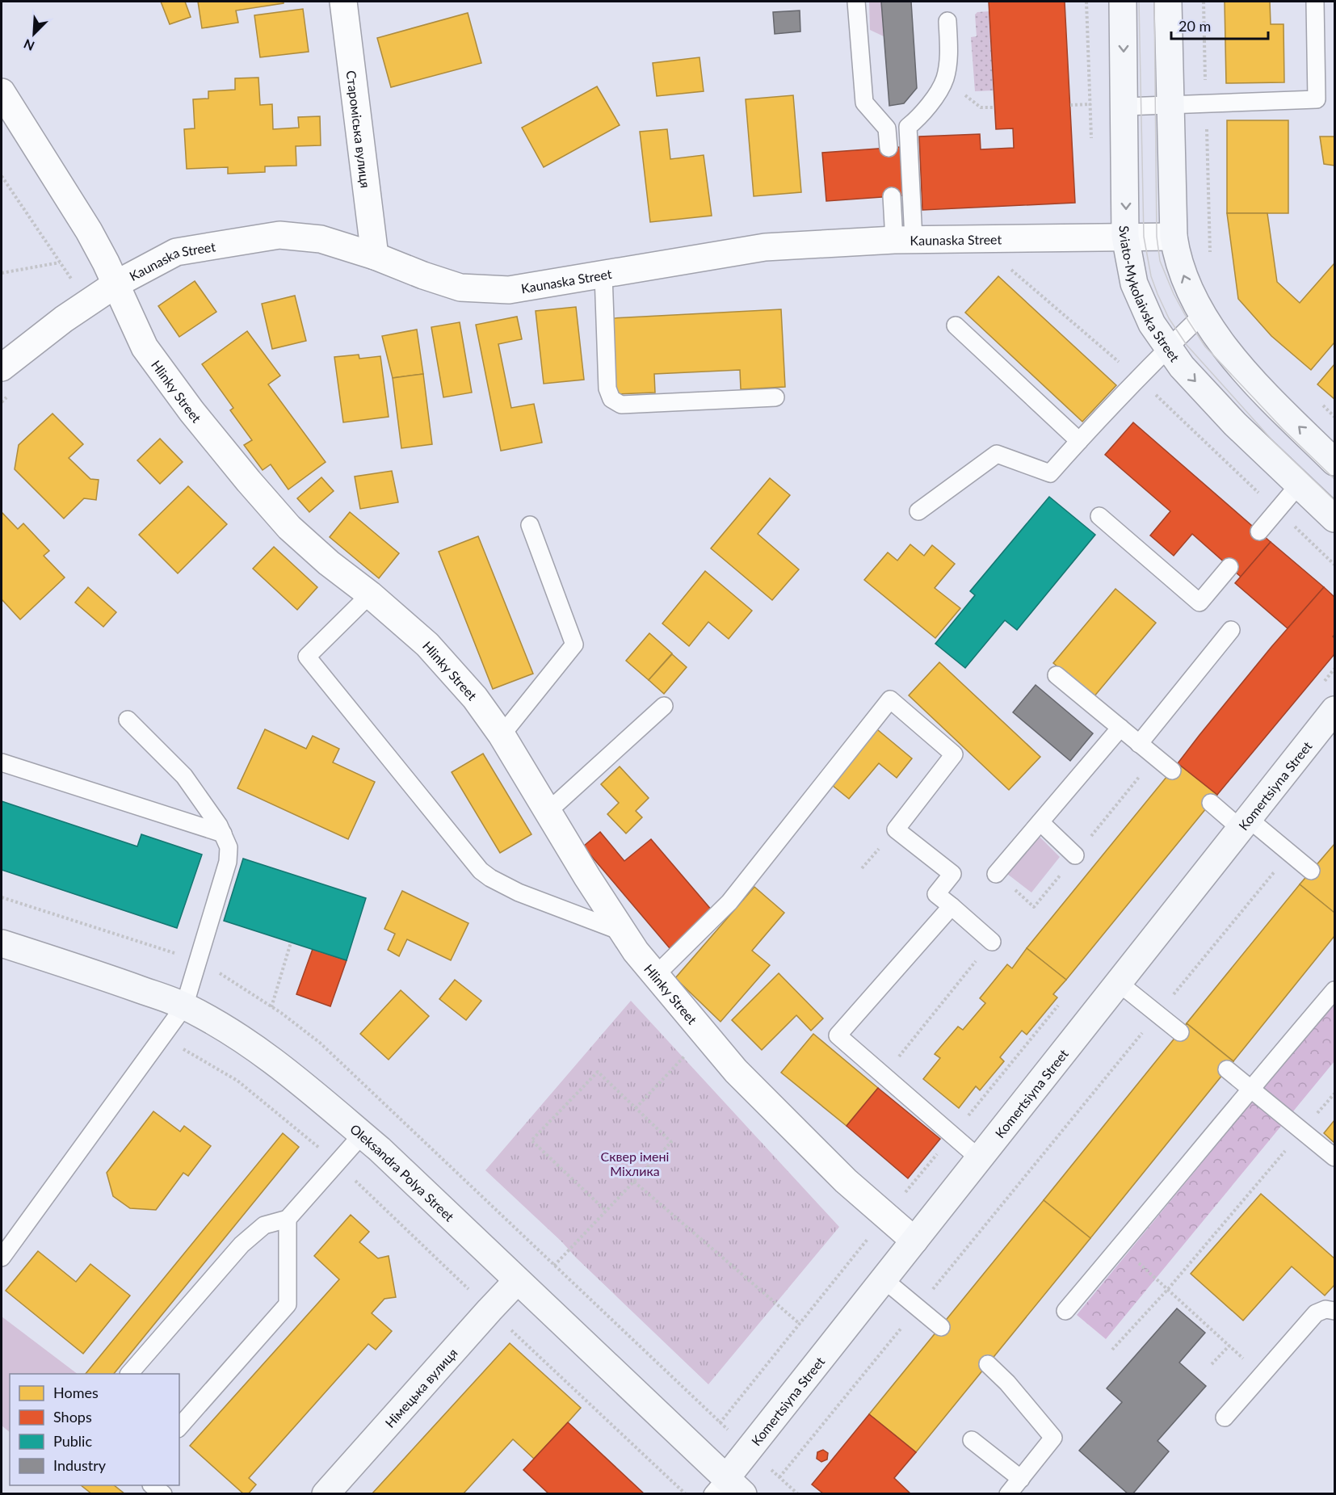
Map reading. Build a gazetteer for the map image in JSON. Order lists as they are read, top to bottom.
{
  "streets": {
    "street": [
      "Староміська вулиця",
      "Kaunaska Street",
      "Sviato-Mykolaivska Street",
      "Hlinky Street",
      "Komertsiyna Street",
      "Oleksandra Polya Street",
      "Німецька вулиця"
    ]
  },
  "crossings": [
    ["Староміська вулиця", "Kaunaska Street"],
    ["Kaunaska Street", "Sviato-Mykolaivska Street"],
    ["Kaunaska Street", "Hlinky Street"],
    ["Hlinky Street", "Komertsiyna Street"],
    ["Komertsiyna Street", "Oleksandra Polya Street"],
    ["Oleksandra Polya Street", "Німецька вулиця"]
  ],
  "parks": ["Сквер імені Міхлика"],
  "legend": [
    "Homes",
    "Shops",
    "Public",
    "Industry"
  ],
  "scale_bar": "20 m",
  "north": "bottom left"
}
